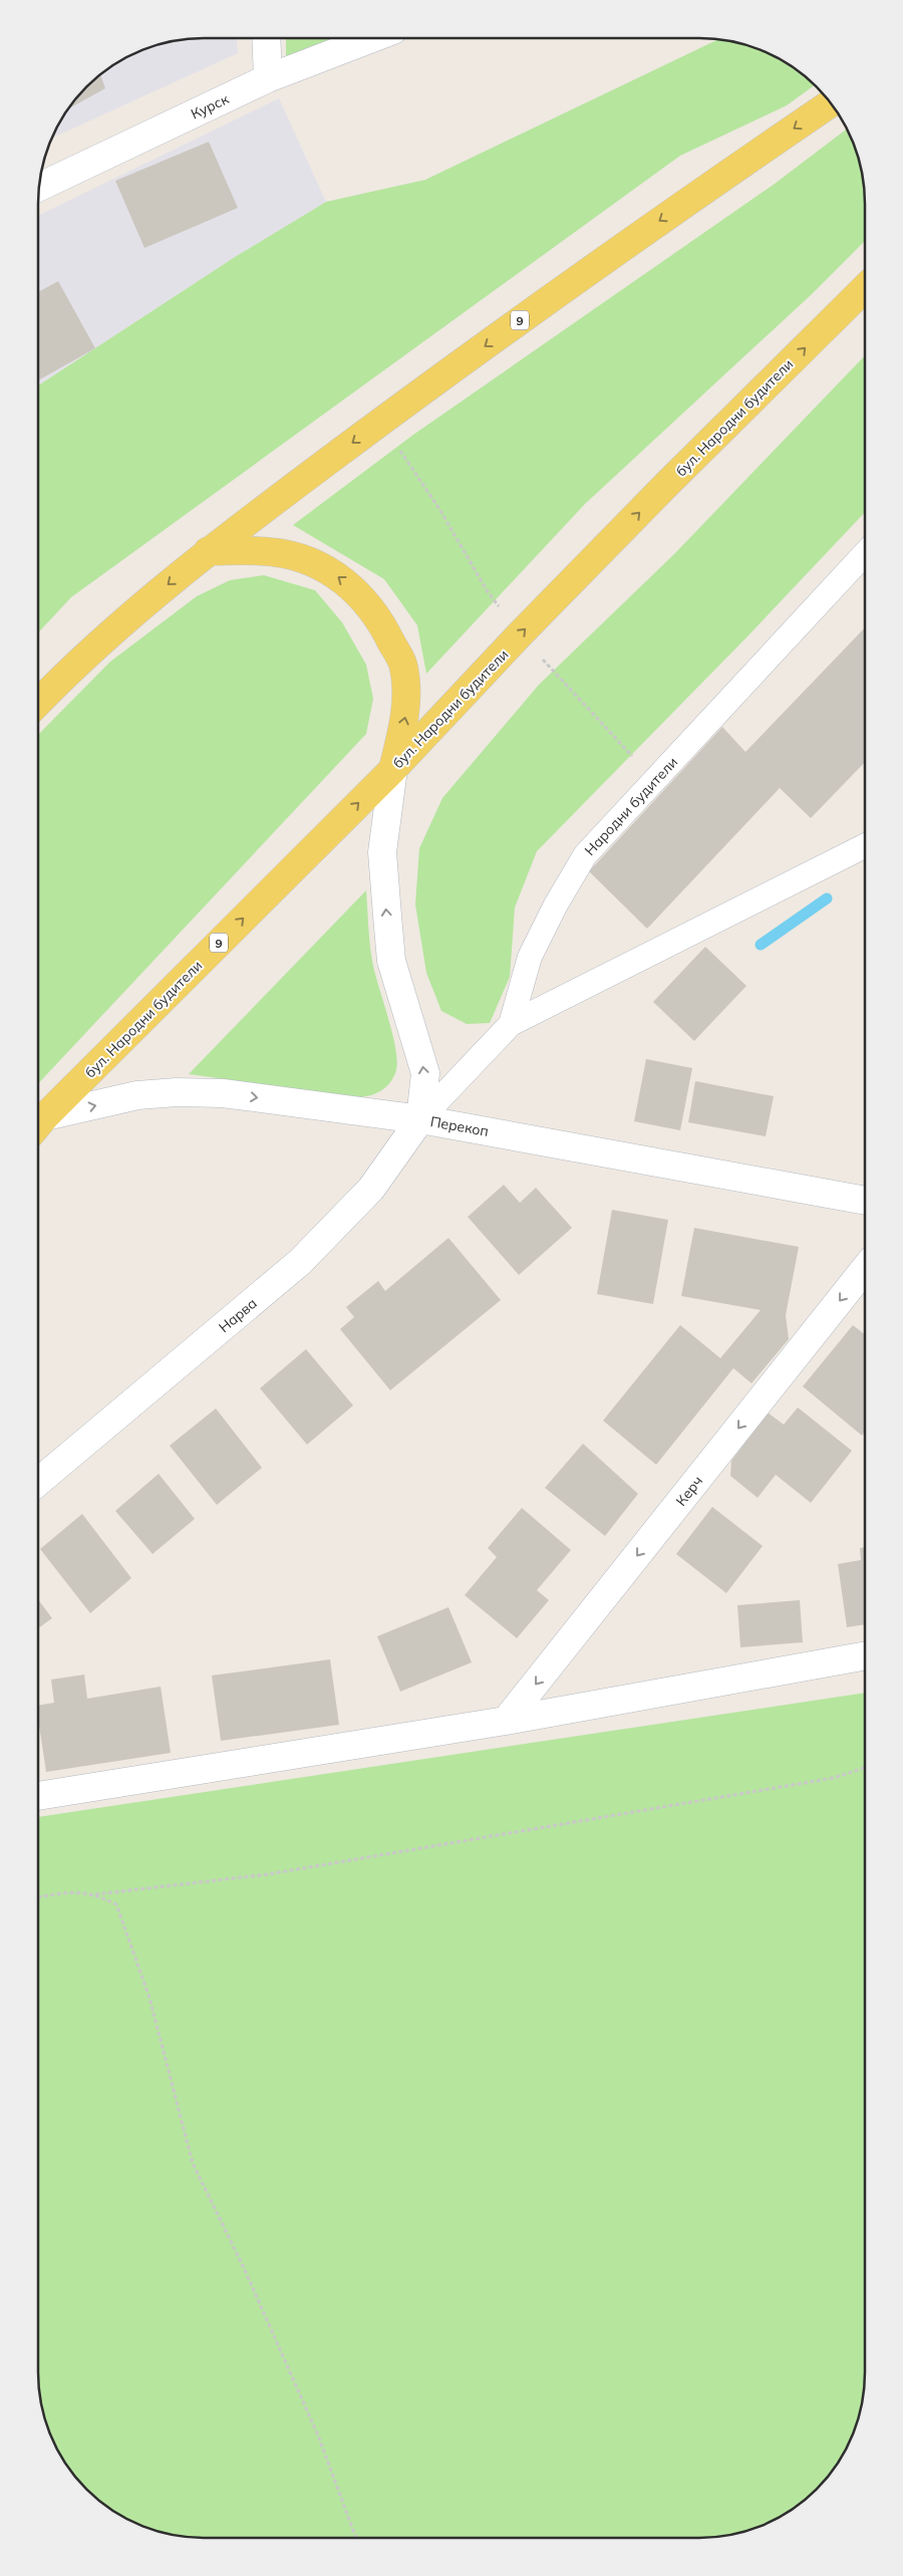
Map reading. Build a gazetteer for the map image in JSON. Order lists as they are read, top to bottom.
{
  "streets": {
    "main road": ["9", "бул. Народни будители"],
    "street": [
      "Курск",
      "Перекоп",
      "Нарва",
      "Керч"
    ],
    "lane": ["Народни будители"]
  },
  "crossings": [
    ["бул. Народни будители", "Перекоп"],
    ["Народни будители", "Перекоп"],
    ["Народни будители", "Нарва"],
    ["Перекоп", "Нарва"]
  ],
  "one_way": ["Перекоп", "Керч"]
}
